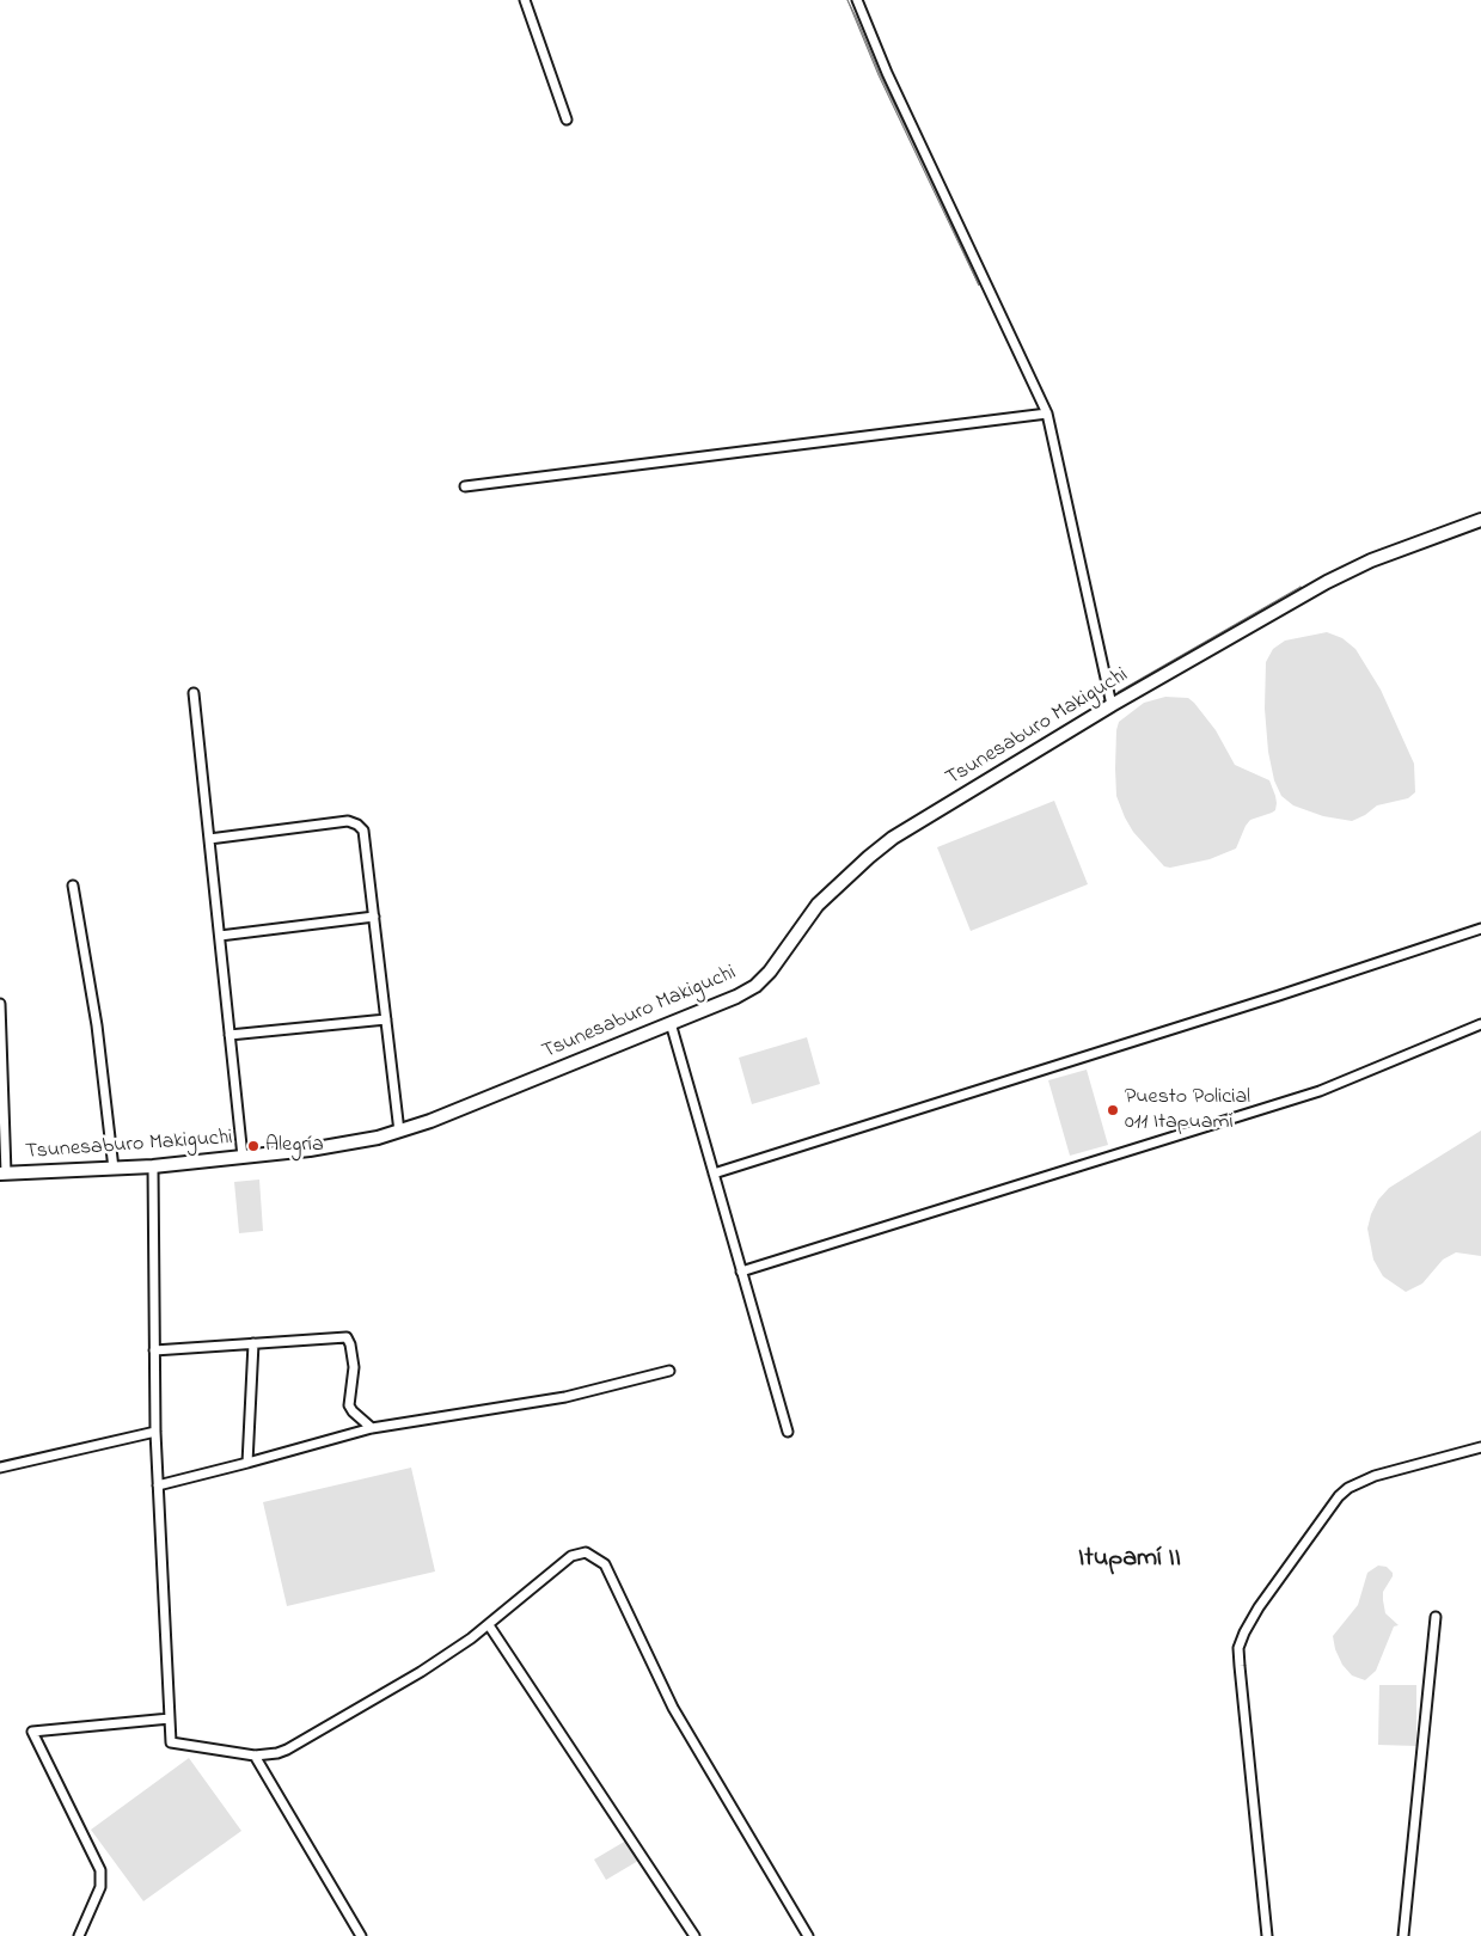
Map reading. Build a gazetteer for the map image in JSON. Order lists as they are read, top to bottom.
{
  "streets": {
    "street": ["Tsunesaburo Makiguchi"]
  },
  "districts": ["Itupamí II"],
  "places": ["Puesto Policial 011 Itapuami", "Alegría"]
}
